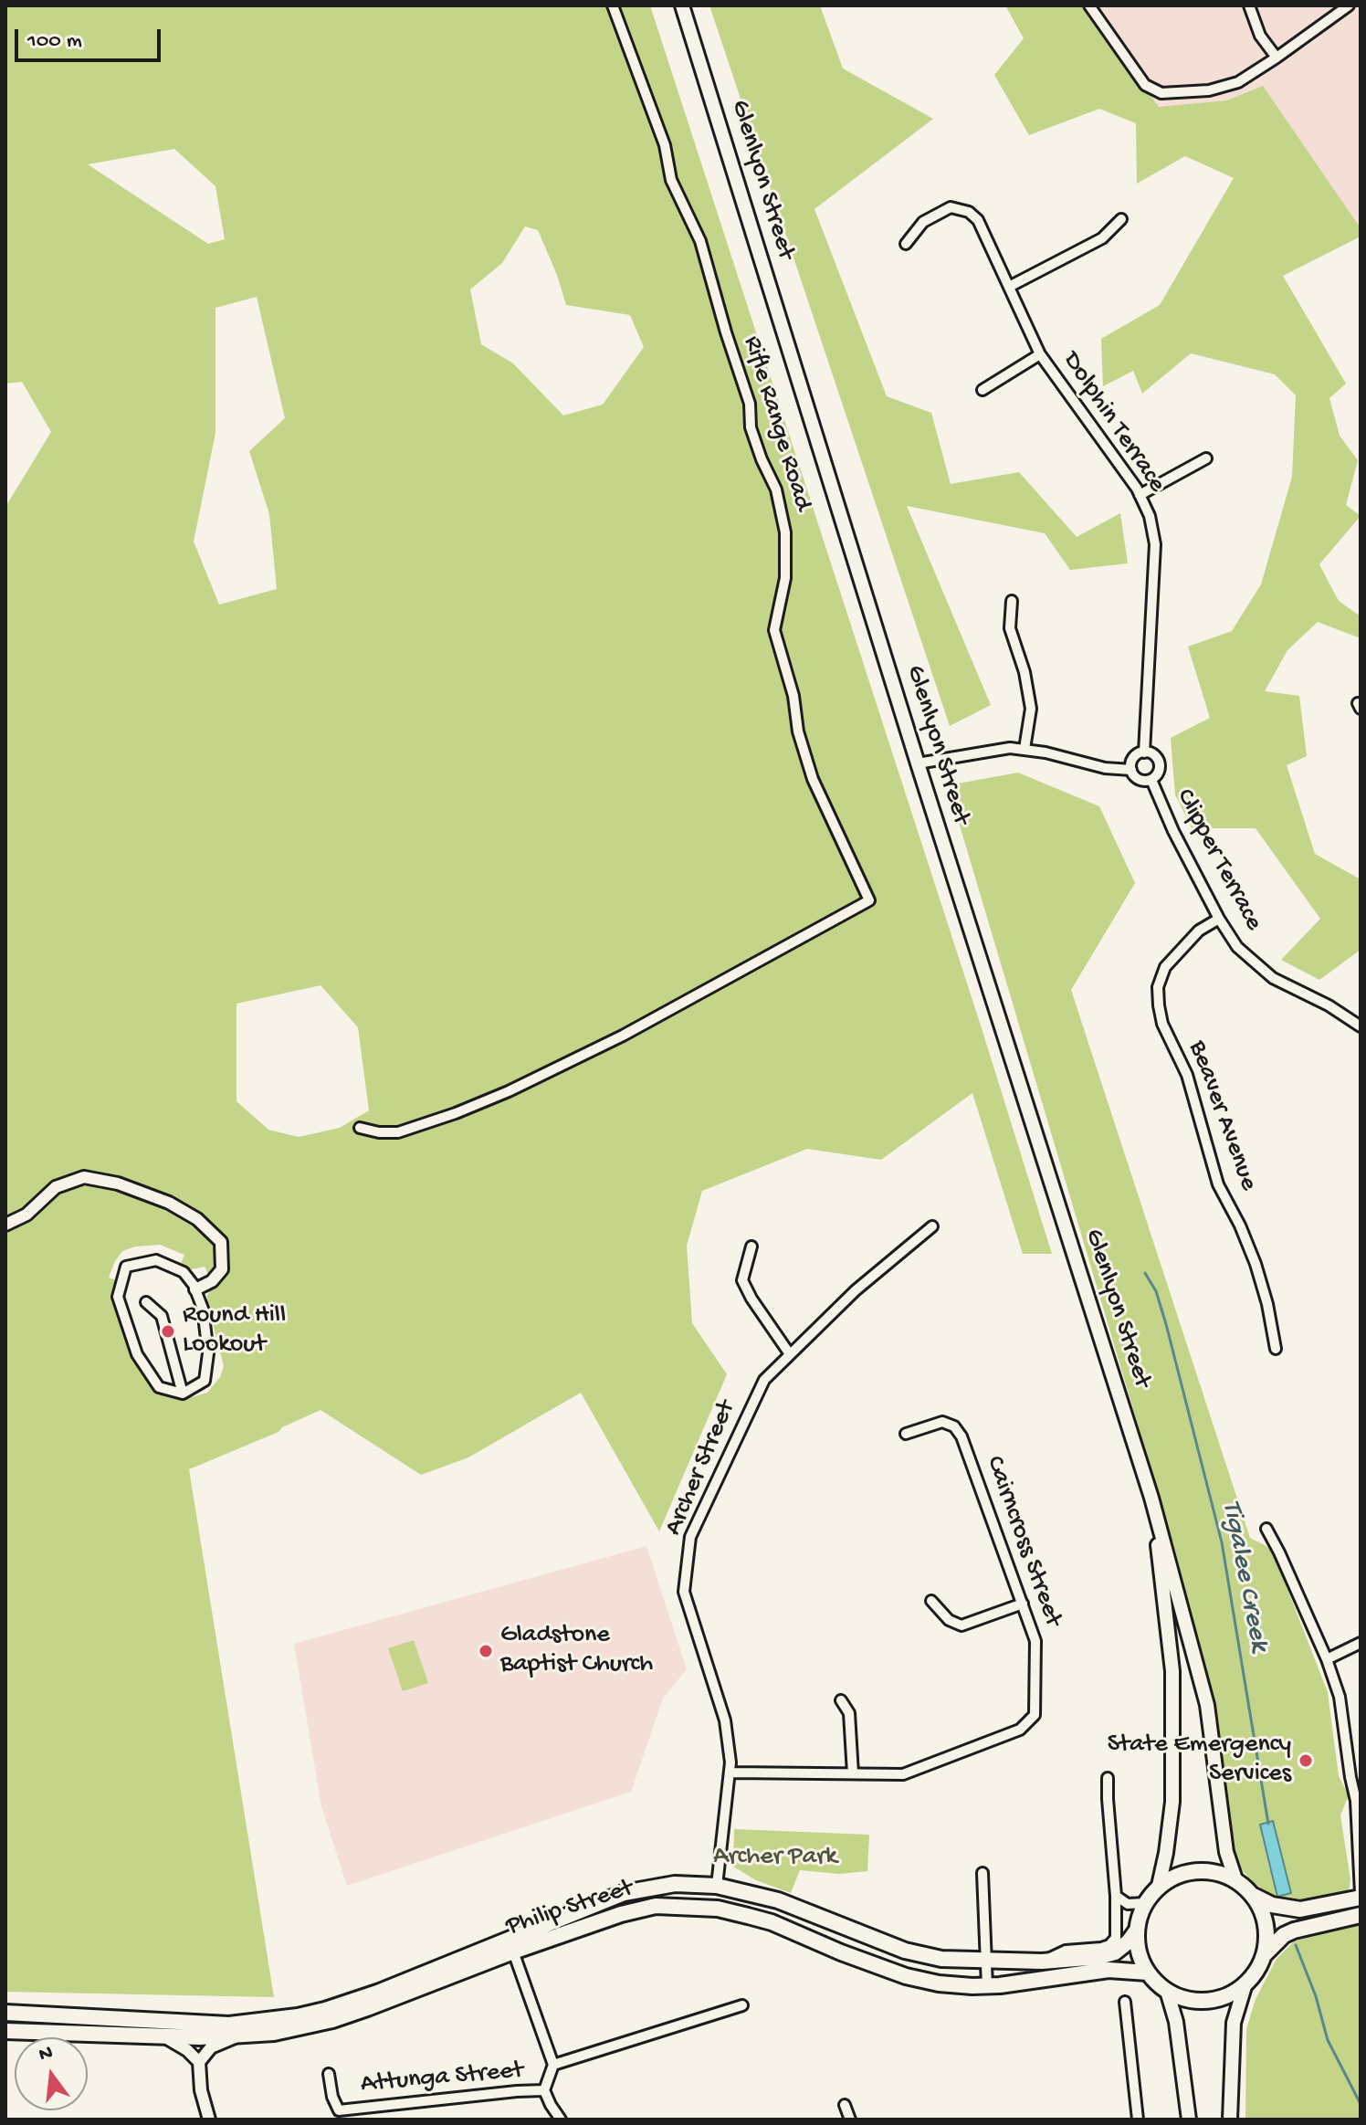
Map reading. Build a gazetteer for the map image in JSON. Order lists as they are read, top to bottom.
{
  "streets": {
    "main road": ["Glenlyon Street", "Philip Street"],
    "street": [
      "Dolphin Terrace",
      "Rifle Range Road",
      "Clipper Terrace",
      "Beaver Avenue",
      "Archer Street",
      "Cairncross Street",
      "Attunga Street"
    ]
  },
  "crossings": [
    ["Glenlyon Street", "Philip Street"],
    ["Dolphin Terrace", "Clipper Terrace"],
    ["Clipper Terrace", "Beaver Avenue"],
    ["Archer Street", "Cairncross Street"],
    ["Archer Street", "Philip Street"]
  ],
  "water": ["Tigalee Creek"],
  "parks": ["Archer Park"],
  "places": ["Round Hill Lookout", "Gladstone Baptist Church", "State Emergency Services"],
  "scale_bar": "100 m",
  "north": "top"
}
